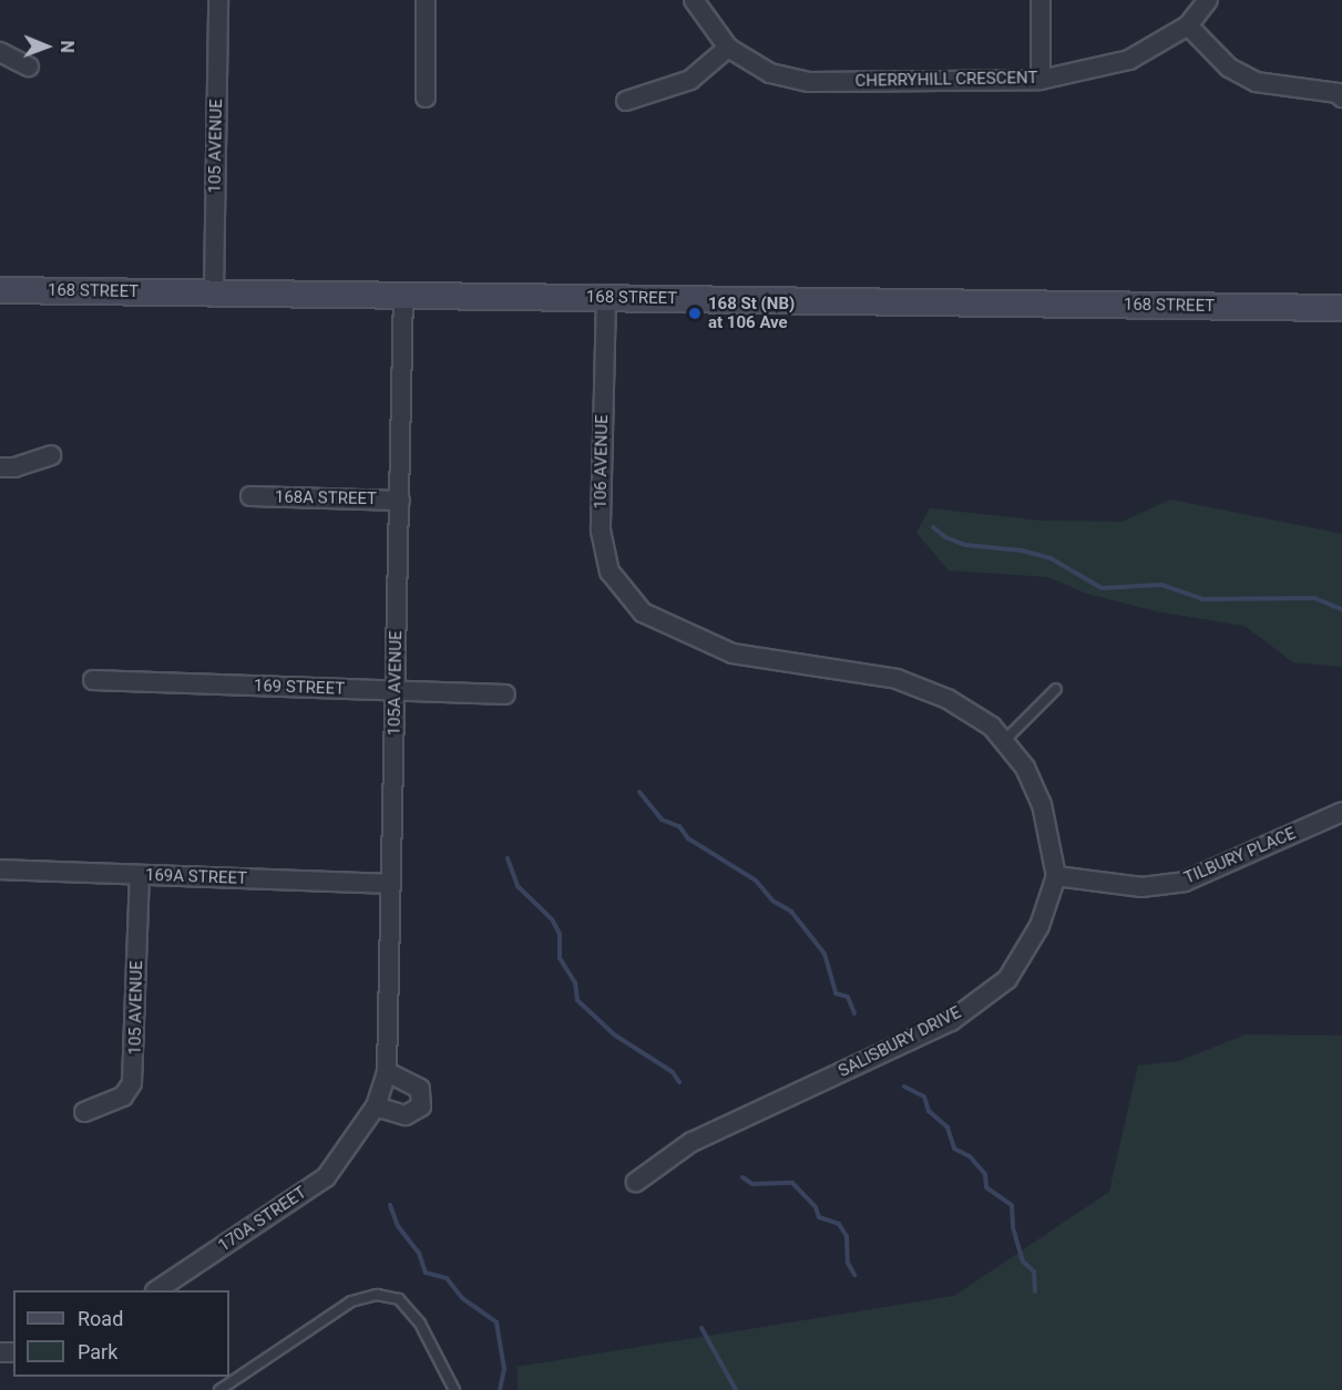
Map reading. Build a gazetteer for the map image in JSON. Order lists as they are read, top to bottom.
{
  "streets": {
    "street": [
      "CHERRYHILL CRESCENT",
      "105 AVENUE",
      "168 STREET",
      "106 AVENUE",
      "168A STREET",
      "105A AVENUE",
      "169 STREET",
      "TILBURY PLACE",
      "169A STREET",
      "SALISBURY DRIVE",
      "170A STREET"
    ]
  },
  "crossings": [
    ["105 AVENUE", "168 STREET"],
    ["105 AVENUE", "169A STREET"],
    ["168 STREET", "106 AVENUE"],
    ["168 STREET", "105A AVENUE"],
    ["106 AVENUE", "SALISBURY DRIVE"],
    ["168A STREET", "105A AVENUE"],
    ["105A AVENUE", "169 STREET"],
    ["105A AVENUE", "169A STREET"],
    ["105A AVENUE", "170A STREET"],
    ["TILBURY PLACE", "SALISBURY DRIVE"]
  ],
  "places": ["168 St (NB) at 106 Ave"],
  "legend": ["Road", "Park"],
  "north": "right"
}
